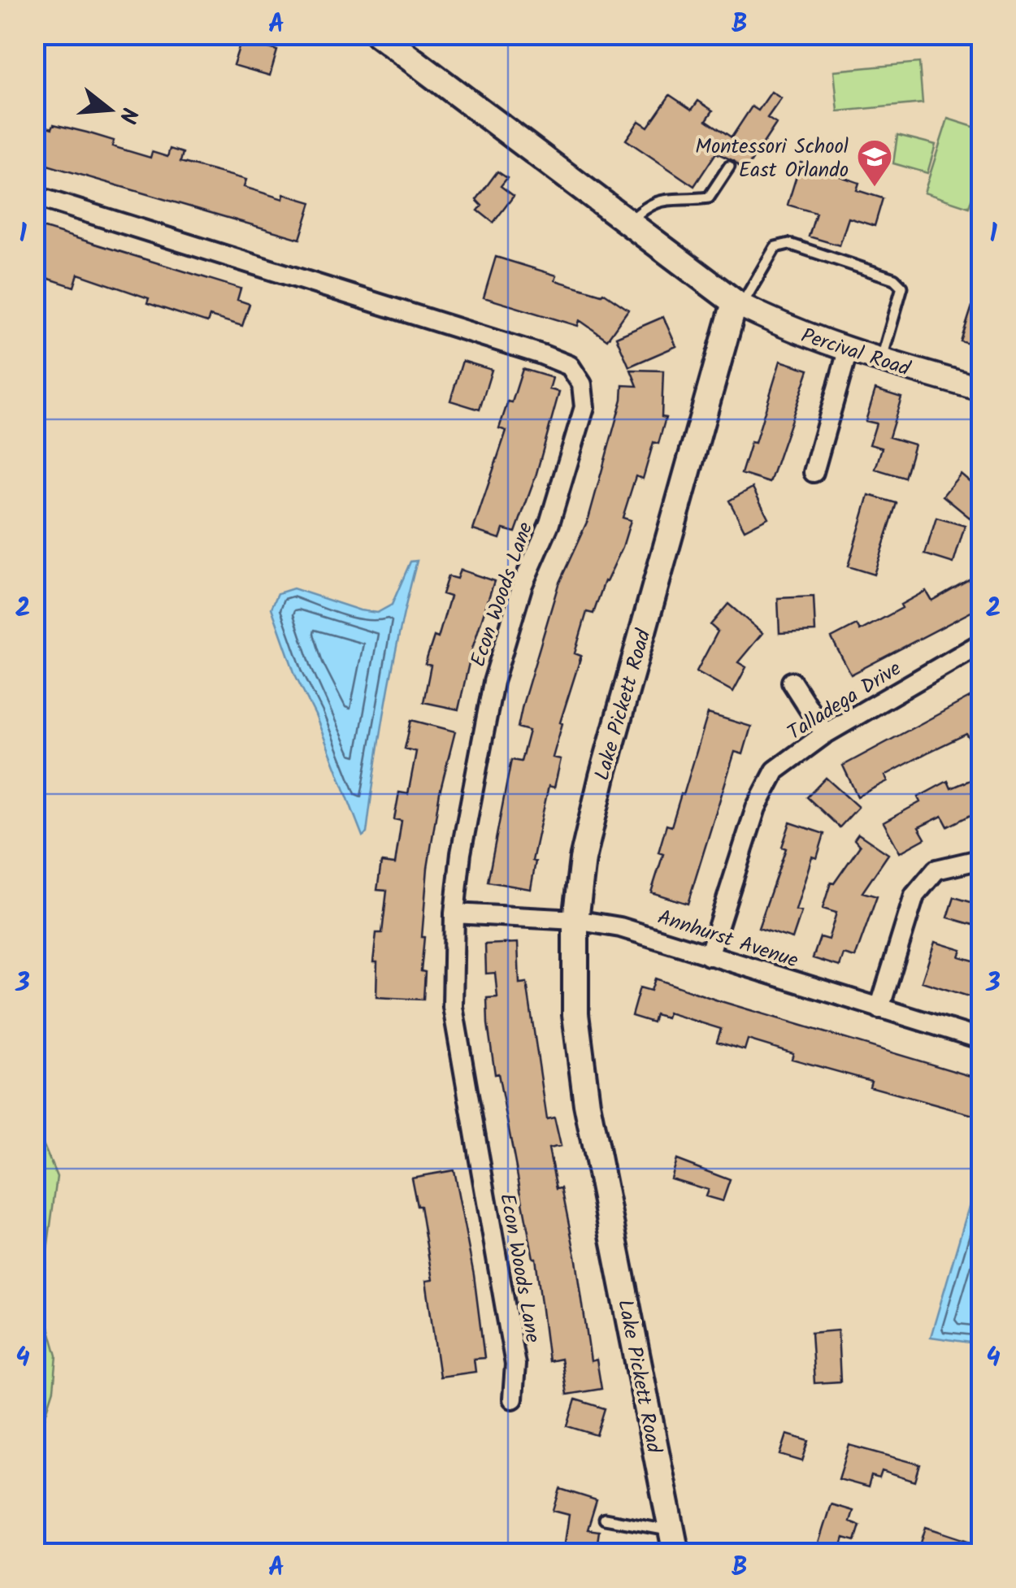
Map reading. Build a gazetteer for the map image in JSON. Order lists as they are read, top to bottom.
{
  "streets": {
    "main road": ["Lake Pickett Road"],
    "street": [
      "Percival Road",
      "Econ Woods Lane",
      "Talladega Drive",
      "Annhurst Avenue"
    ]
  },
  "crossings": [
    ["Percival Road", "Lake Pickett Road"],
    ["Econ Woods Lane", "Annhurst Avenue"],
    ["Talladega Drive", "Annhurst Avenue"],
    ["Lake Pickett Road", "Annhurst Avenue"]
  ],
  "places": {
    "school or university": ["Montessori School East Orlando"]
  },
  "north": "right",
  "grid": {
    "columns": ["A", "B"],
    "rows": [
      "1",
      "2",
      "3",
      "4"
    ]
  }
}
